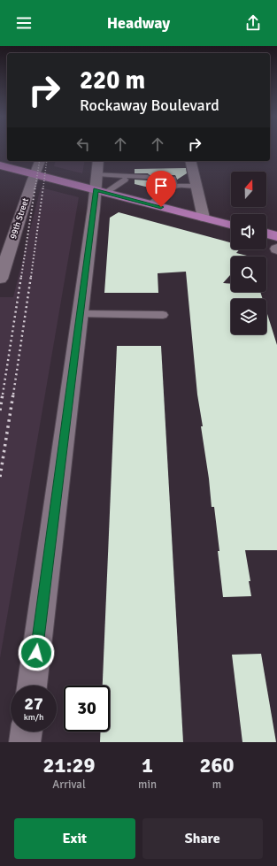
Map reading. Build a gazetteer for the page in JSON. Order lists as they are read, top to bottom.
{
  "streets": {
    "street": ["99th Street"]
  },
  "north": "top",
  "page": {
    "header": "Headway",
    "turn": ["220 m", "Rockaway Boulevard"],
    "speed": "27 km/h",
    "limit": "30",
    "eta": [
      "21:29",
      "Arrival",
      "1",
      "min",
      "260",
      "m"
    ],
    "buttons": ["Exit", "Share"]
  }
}
